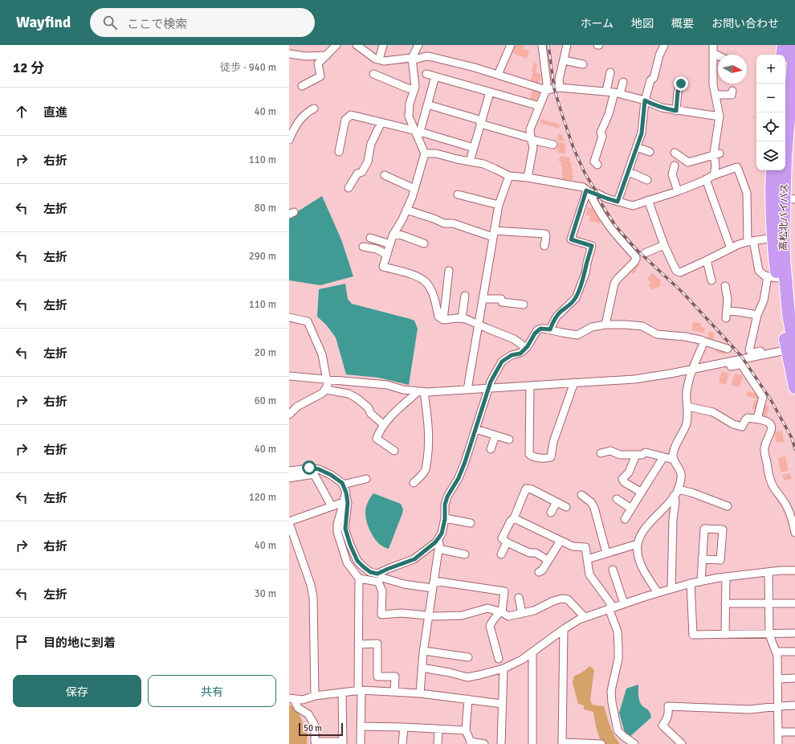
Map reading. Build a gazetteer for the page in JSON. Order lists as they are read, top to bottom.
{
  "streets": {
    "highway": ["高松北バイパス"]
  },
  "scale_bar": "50 m",
  "north": "right",
  "page": {
    "header": "Wayfind",
    "search": "ここで検索",
    "nav": [
      "ホーム",
      "地図",
      "概要",
      "お問い合わせ"
    ],
    "heading": ["12 分", "徒歩 · 940 m"],
    "map_buttons": ["+", "−"],
    "list": [
      ["直進", "40 m"],
      ["右折", "110 m"],
      ["左折", "80 m"],
      ["左折", "290 m"],
      ["左折", "110 m"],
      ["左折", "20 m"],
      ["右折", "60 m"],
      ["右折", "40 m"],
      ["左折", "120 m"],
      ["右折", "40 m"],
      ["左折", "30 m"],
      "目的地に到着"
    ],
    "buttons": ["保存", "共有"],
    "scale": "50 m"
  }
}
